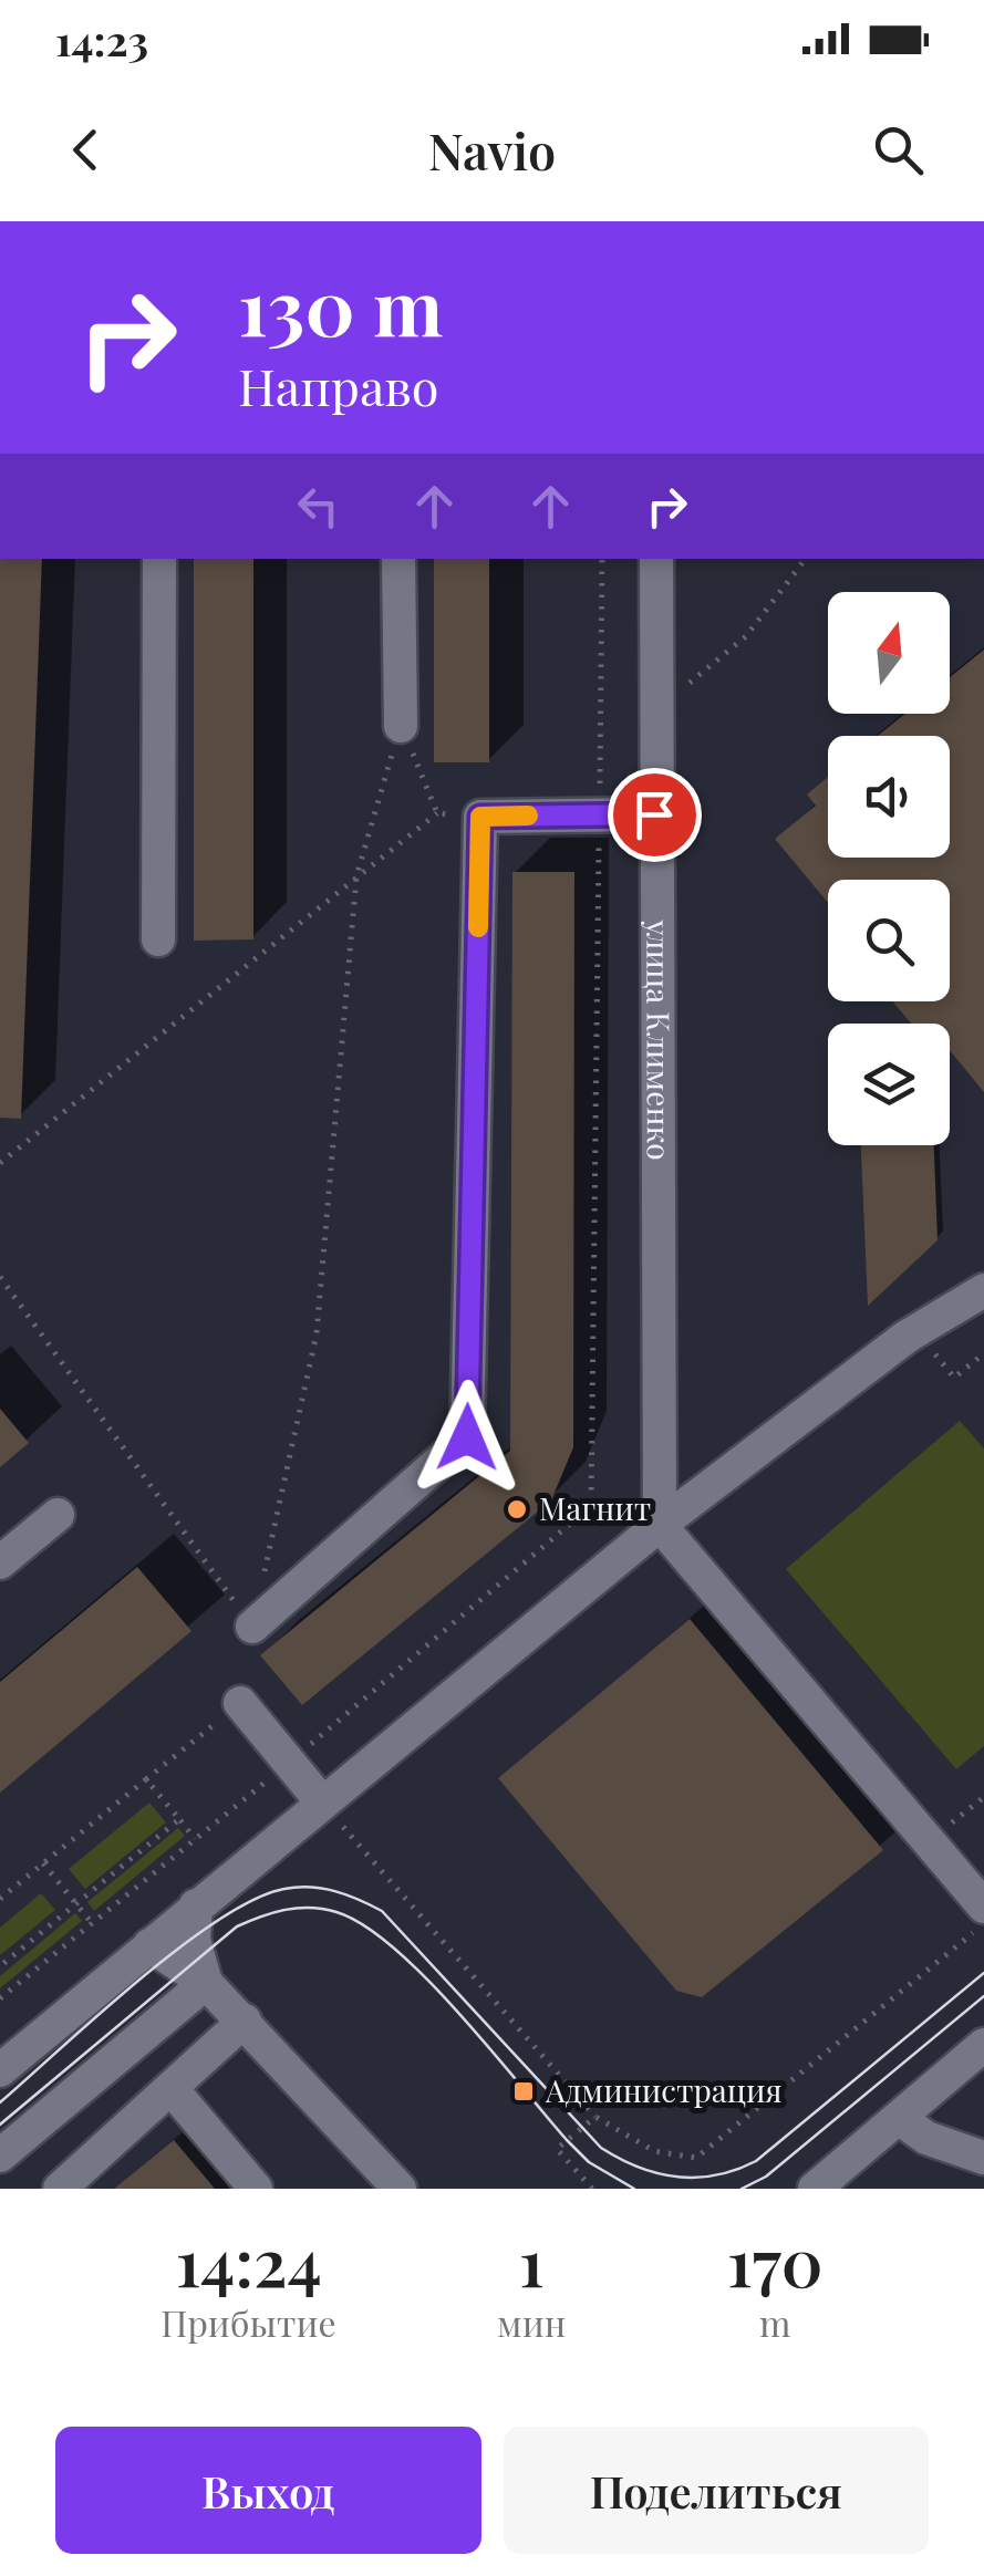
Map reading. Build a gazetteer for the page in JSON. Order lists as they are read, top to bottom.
{
  "streets": {
    "street": ["улица Клименко"]
  },
  "places": {
    "other": ["Магнит"],
    "transit": ["Администрация"]
  },
  "north": "top",
  "page": {
    "status": "14:23",
    "header": "Navio",
    "turn": ["130 m", "Направо"],
    "eta": [
      "14:24",
      "Прибытие",
      "1",
      "мин",
      "170",
      "m"
    ],
    "buttons": ["Выход", "Поделиться"]
  }
}
